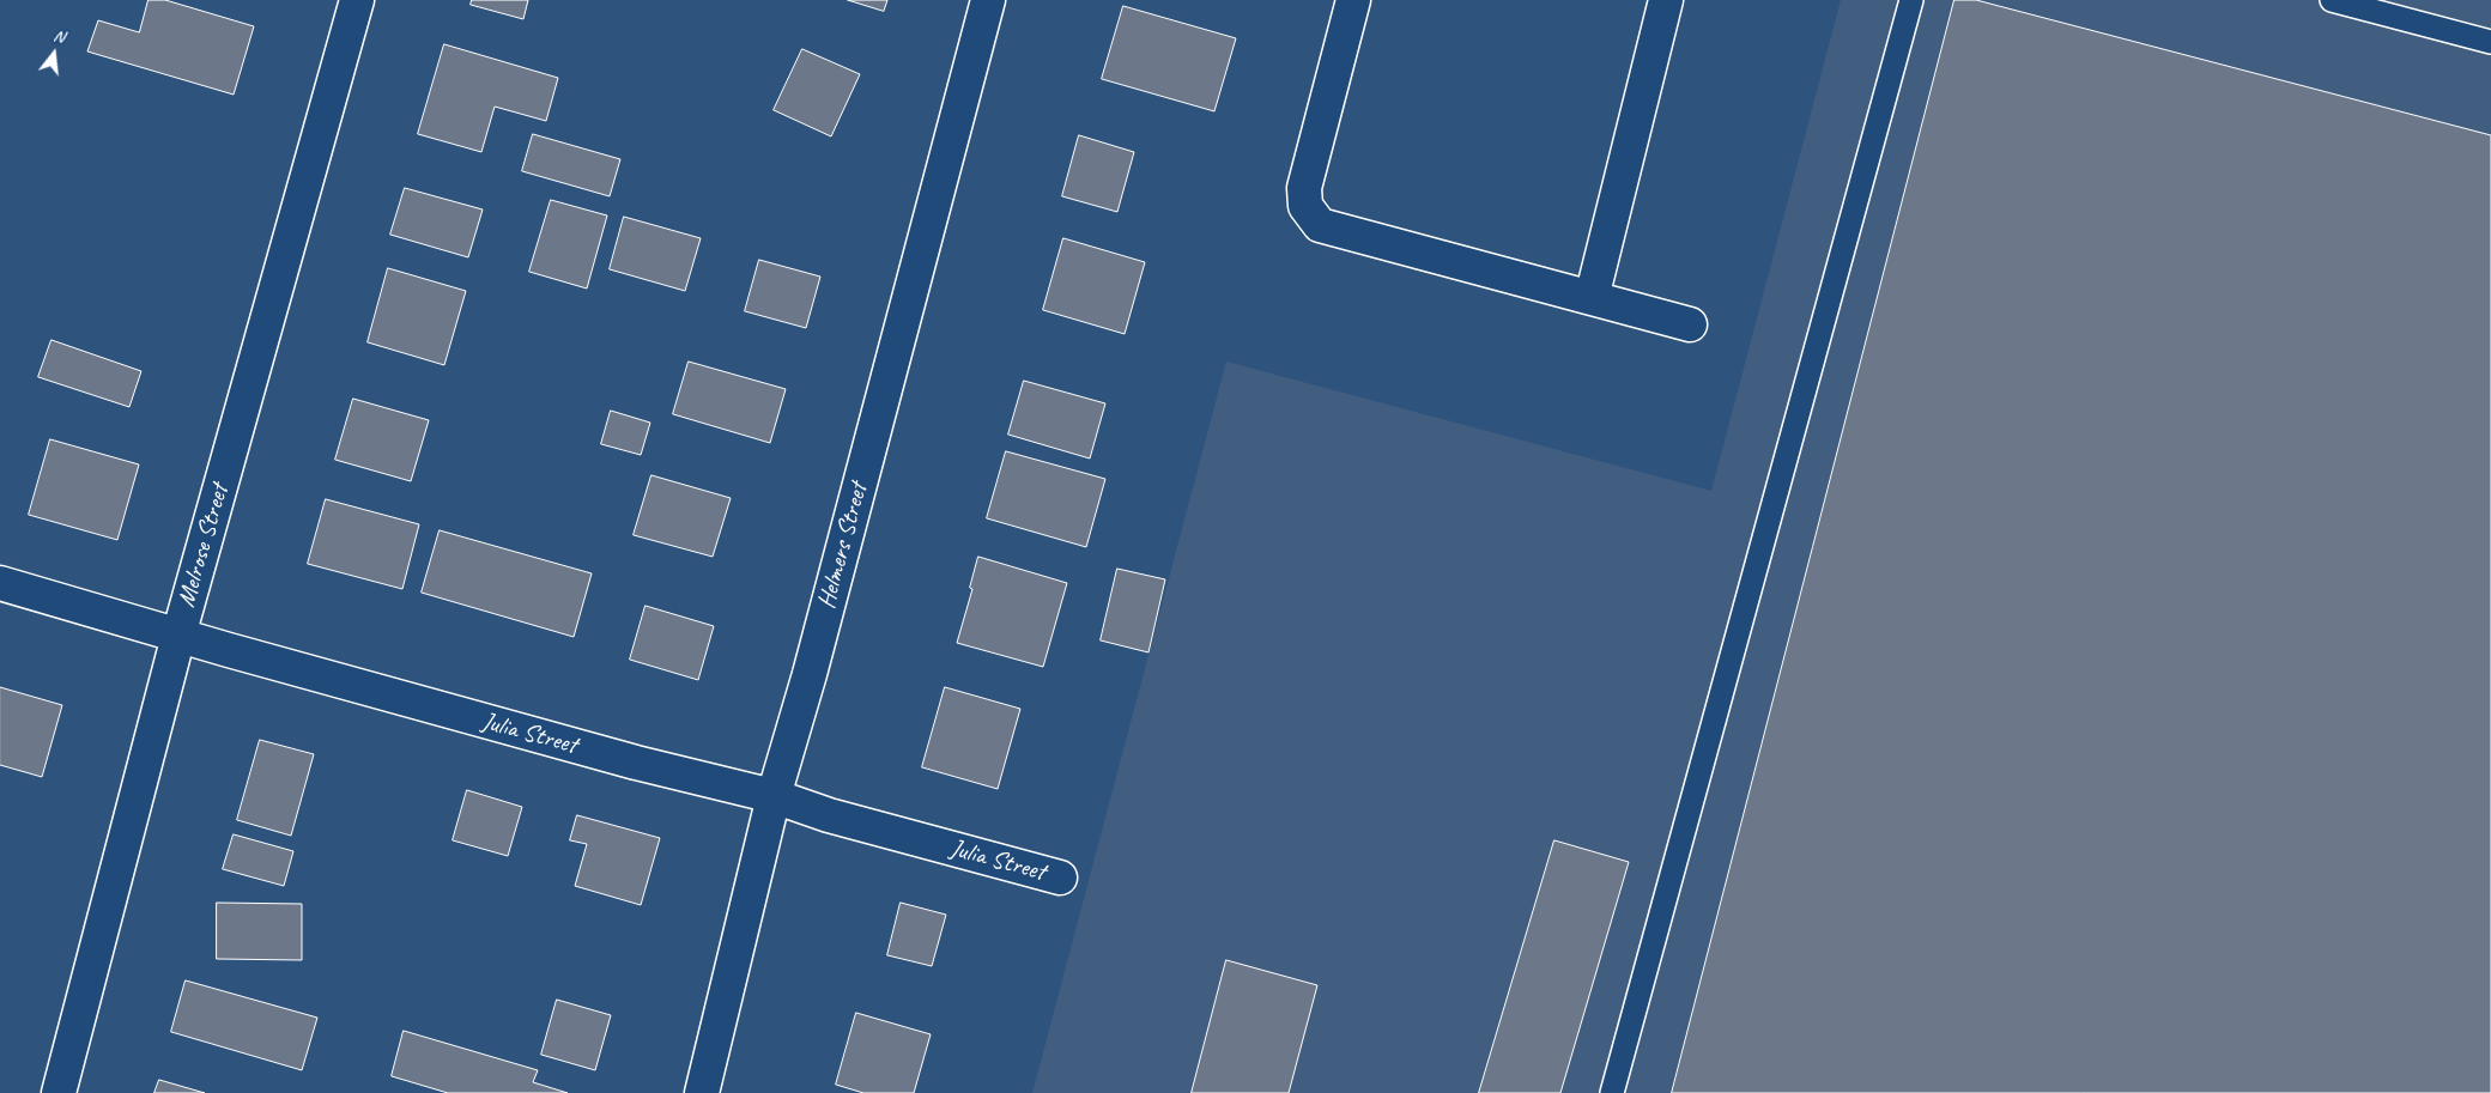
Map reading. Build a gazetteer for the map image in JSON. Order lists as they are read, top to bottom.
{
  "streets": {
    "street": ["Melrose Street", "Helmers Street", "Julia Street"]
  },
  "crossings": [
    ["Melrose Street", "Julia Street"],
    ["Helmers Street", "Julia Street"]
  ],
  "north": "top"
}
